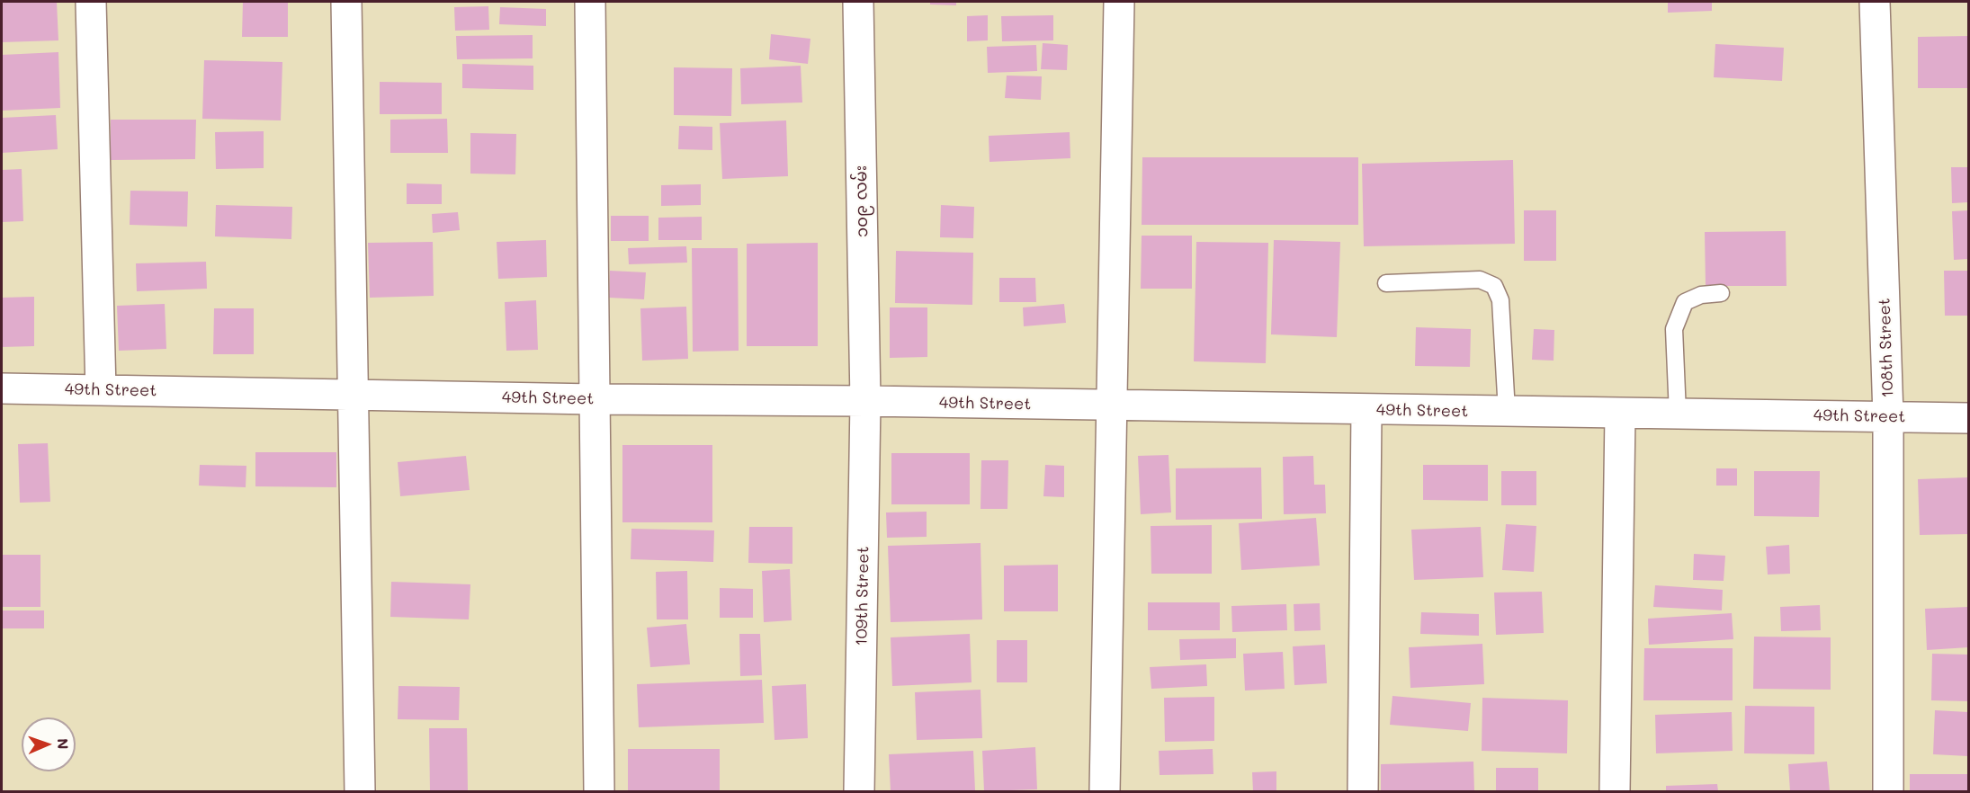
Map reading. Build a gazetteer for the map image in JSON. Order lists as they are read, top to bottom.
{
  "streets": {
    "street": [
      "၁၀၉ လမ်း",
      "108th Street",
      "49th Street",
      "109th Street"
    ]
  },
  "crossings": [
    ["၁၀၉ လမ်း", "49th Street"],
    ["၁၀၉ လမ်း", "109th Street"],
    ["108th Street", "49th Street"],
    ["49th Street", "109th Street"]
  ],
  "north": "right"
}
